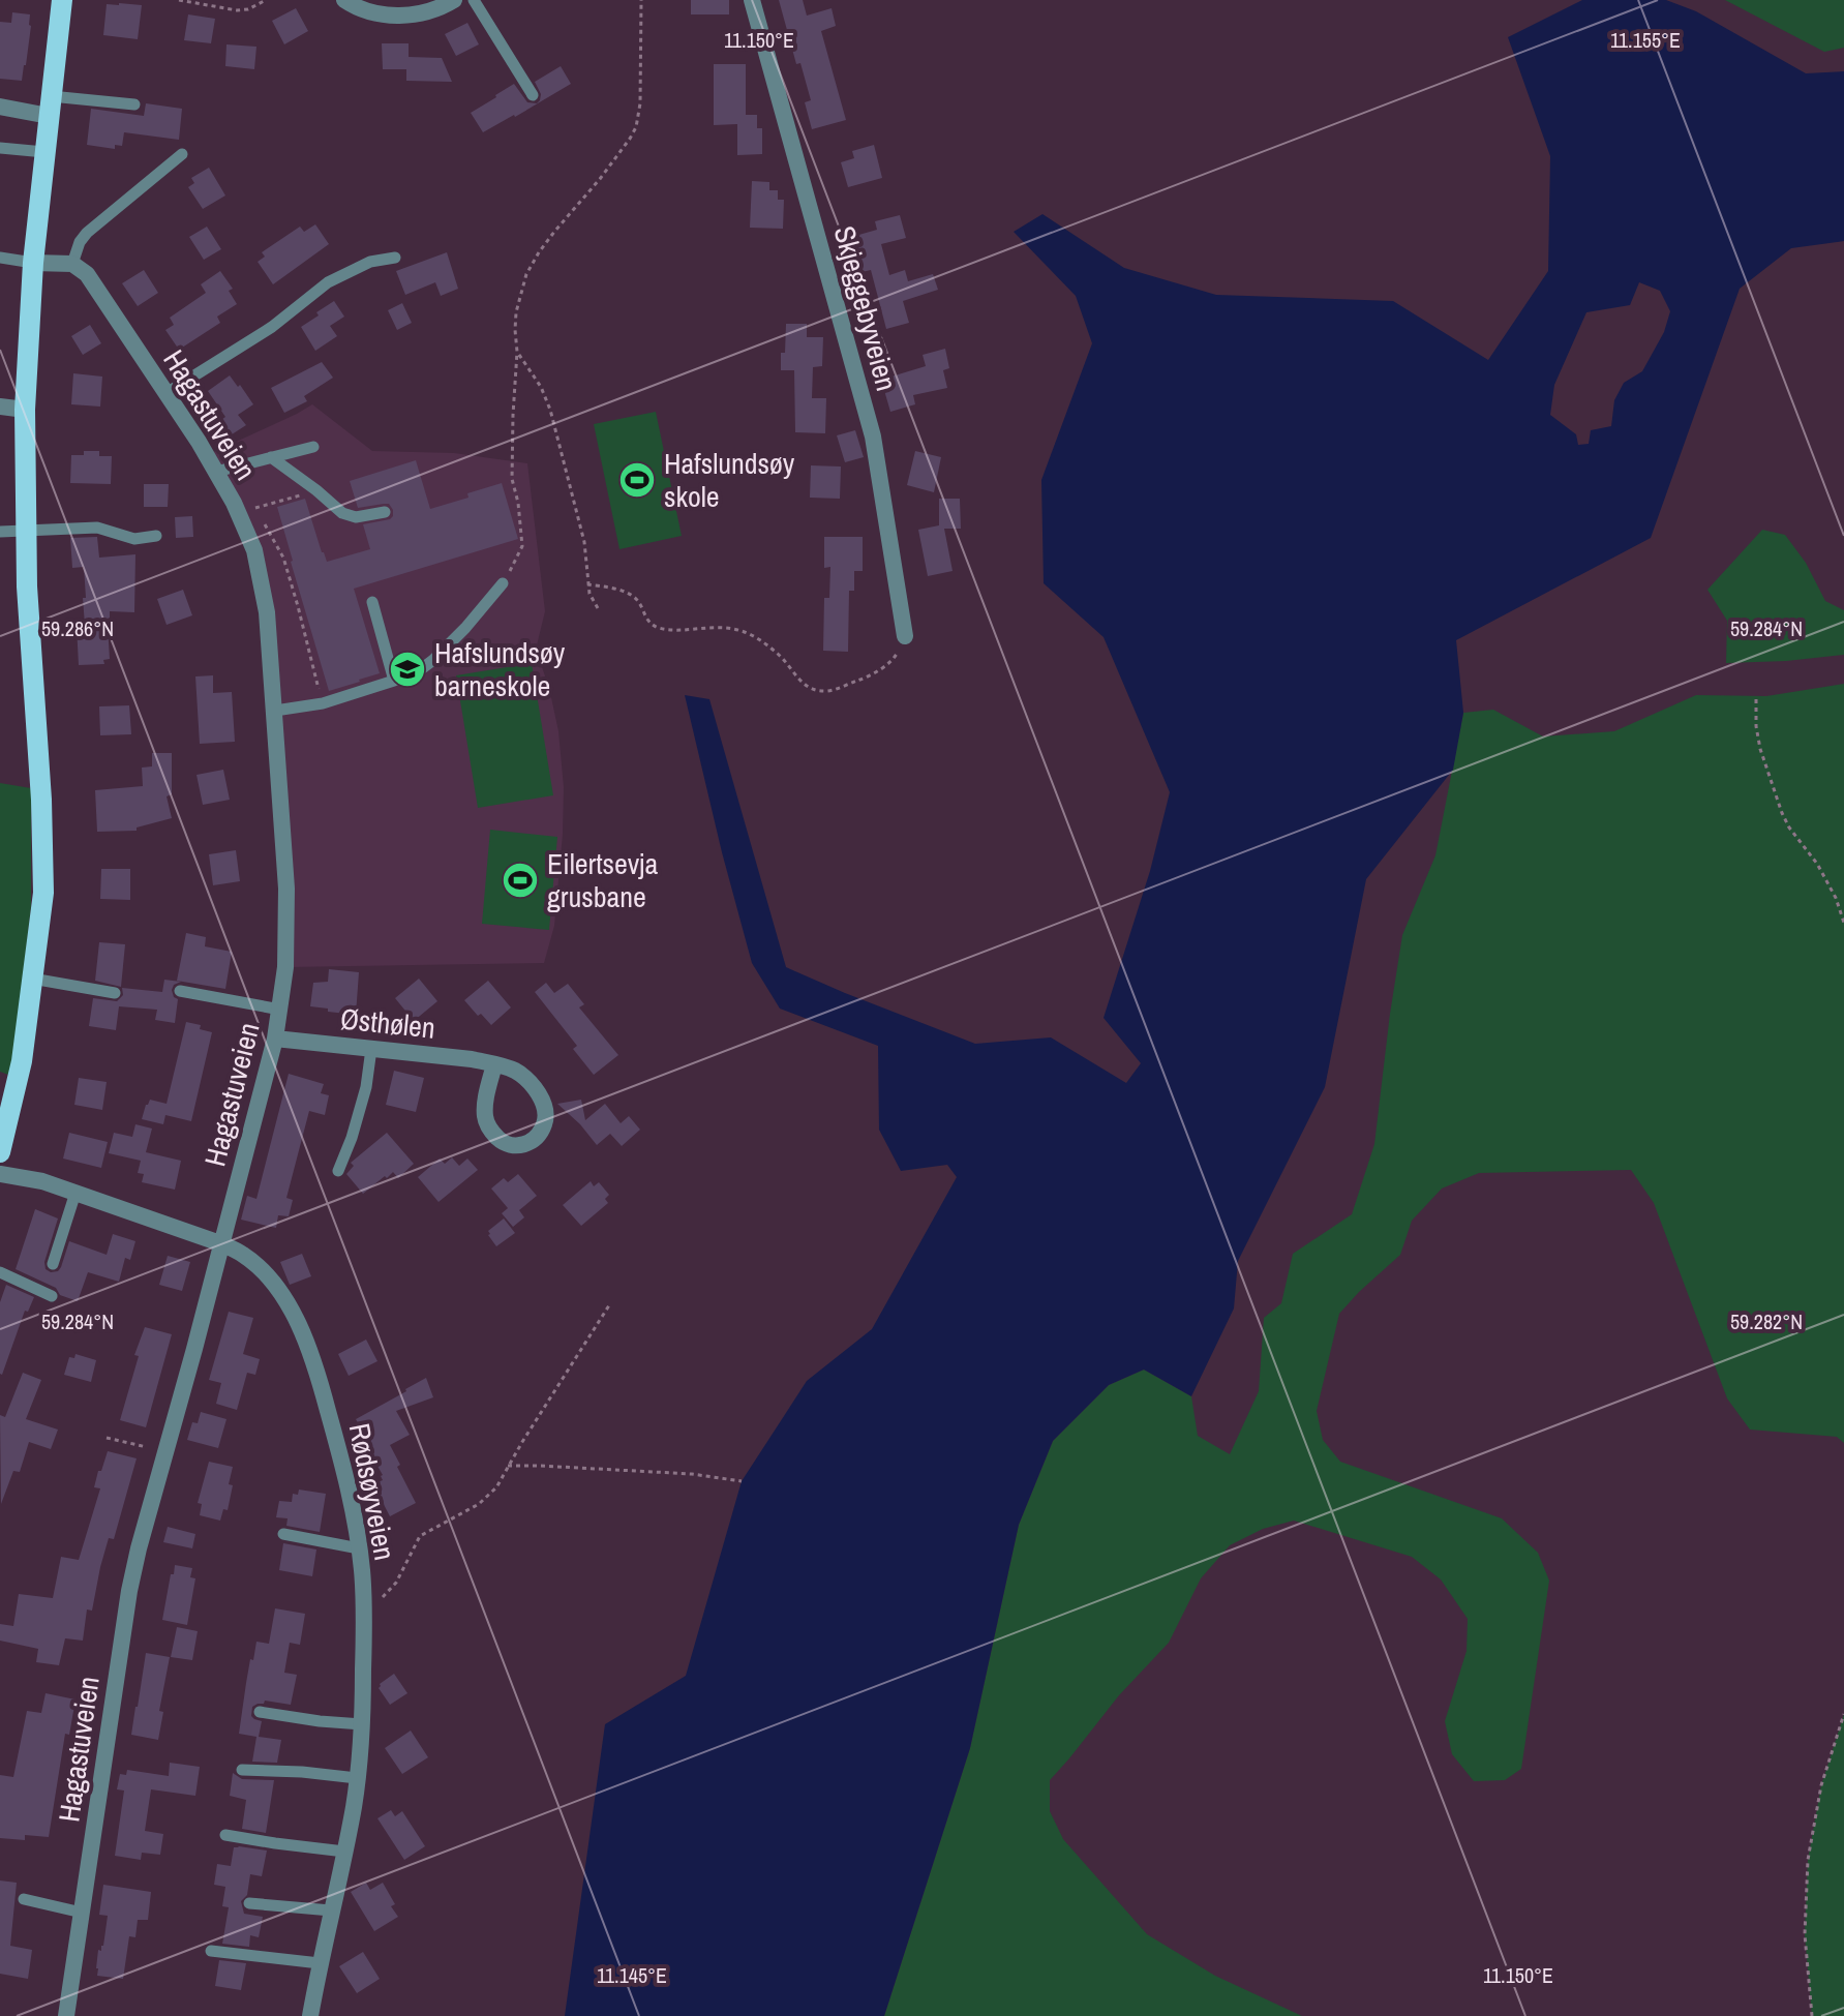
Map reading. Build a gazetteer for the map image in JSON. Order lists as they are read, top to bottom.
{
  "streets": {
    "street": [
      "Skjeggebyveien",
      "Hagastuveien",
      "Østhølen",
      "Rødsøyveien"
    ]
  },
  "crossings": [
    ["Hagastuveien", "Østhølen"],
    ["Hagastuveien", "Rødsøyveien"]
  ],
  "places": {
    "sports": ["Hafslundsøy skole", "Eilertsevja grusbane"],
    "school or university": ["Hafslundsøy barneskole"]
  },
  "coordinates": [
    "11.150°E",
    "11.155°E",
    "59.284°N",
    "59.286°N",
    "59.282°N",
    "11.145°E"
  ]
}
